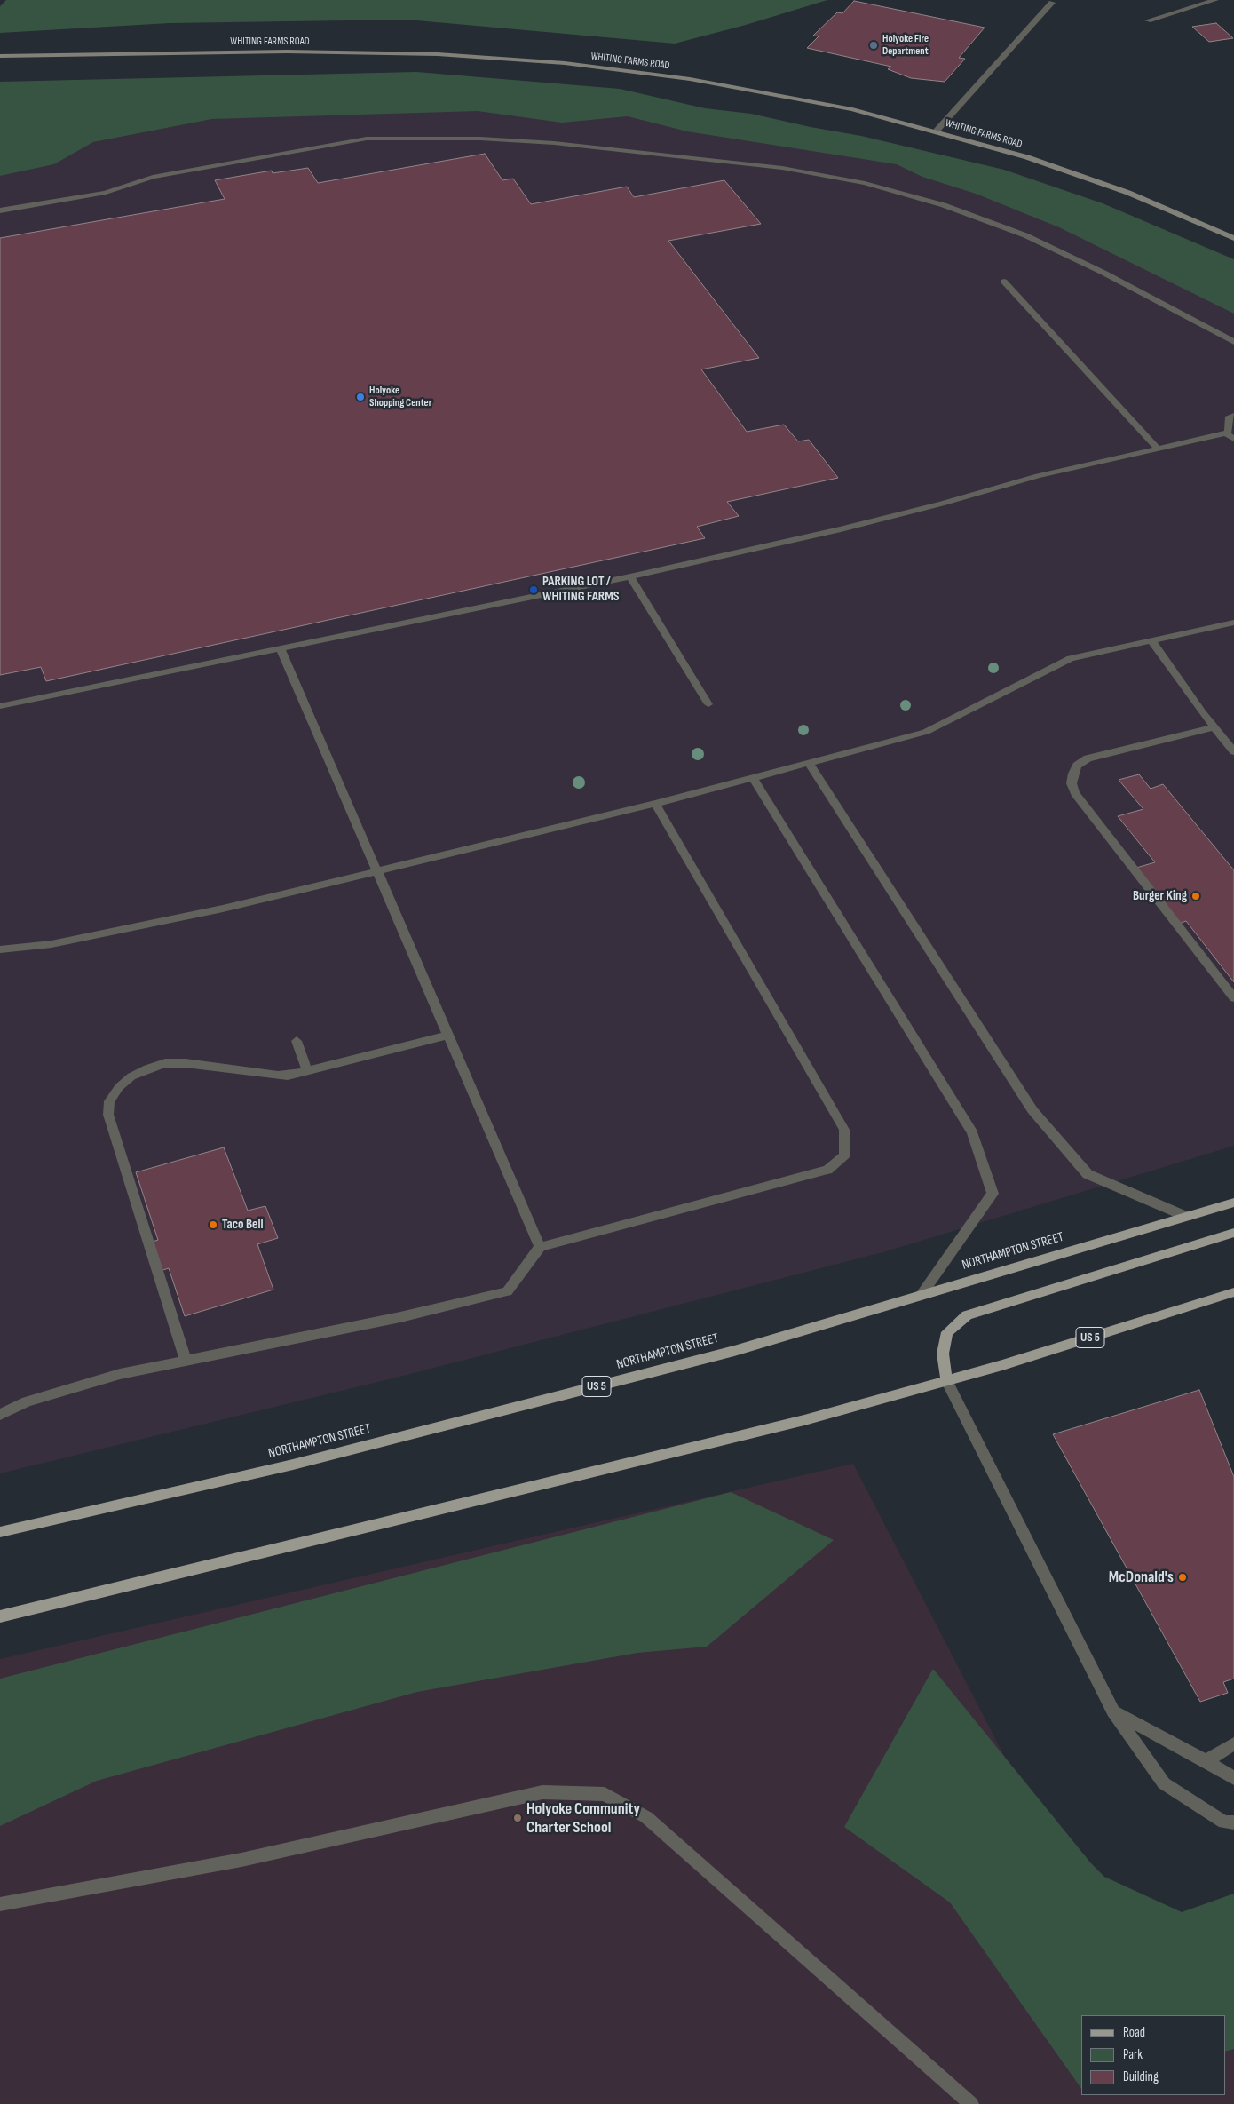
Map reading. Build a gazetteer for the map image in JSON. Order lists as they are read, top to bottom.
{
  "streets": {
    "main road": ["WHITING FARMS ROAD", "NORTHAMPTON STREET", "US 5"]
  },
  "places": [
    "Holyoke Fire Department",
    "Holyoke Shopping Center",
    "PARKING LOT / WHITING FARMS",
    "Burger King",
    "Taco Bell",
    "McDonald's",
    "Holyoke Community Charter School"
  ],
  "legend": ["Road", "Park", "Building"]
}
